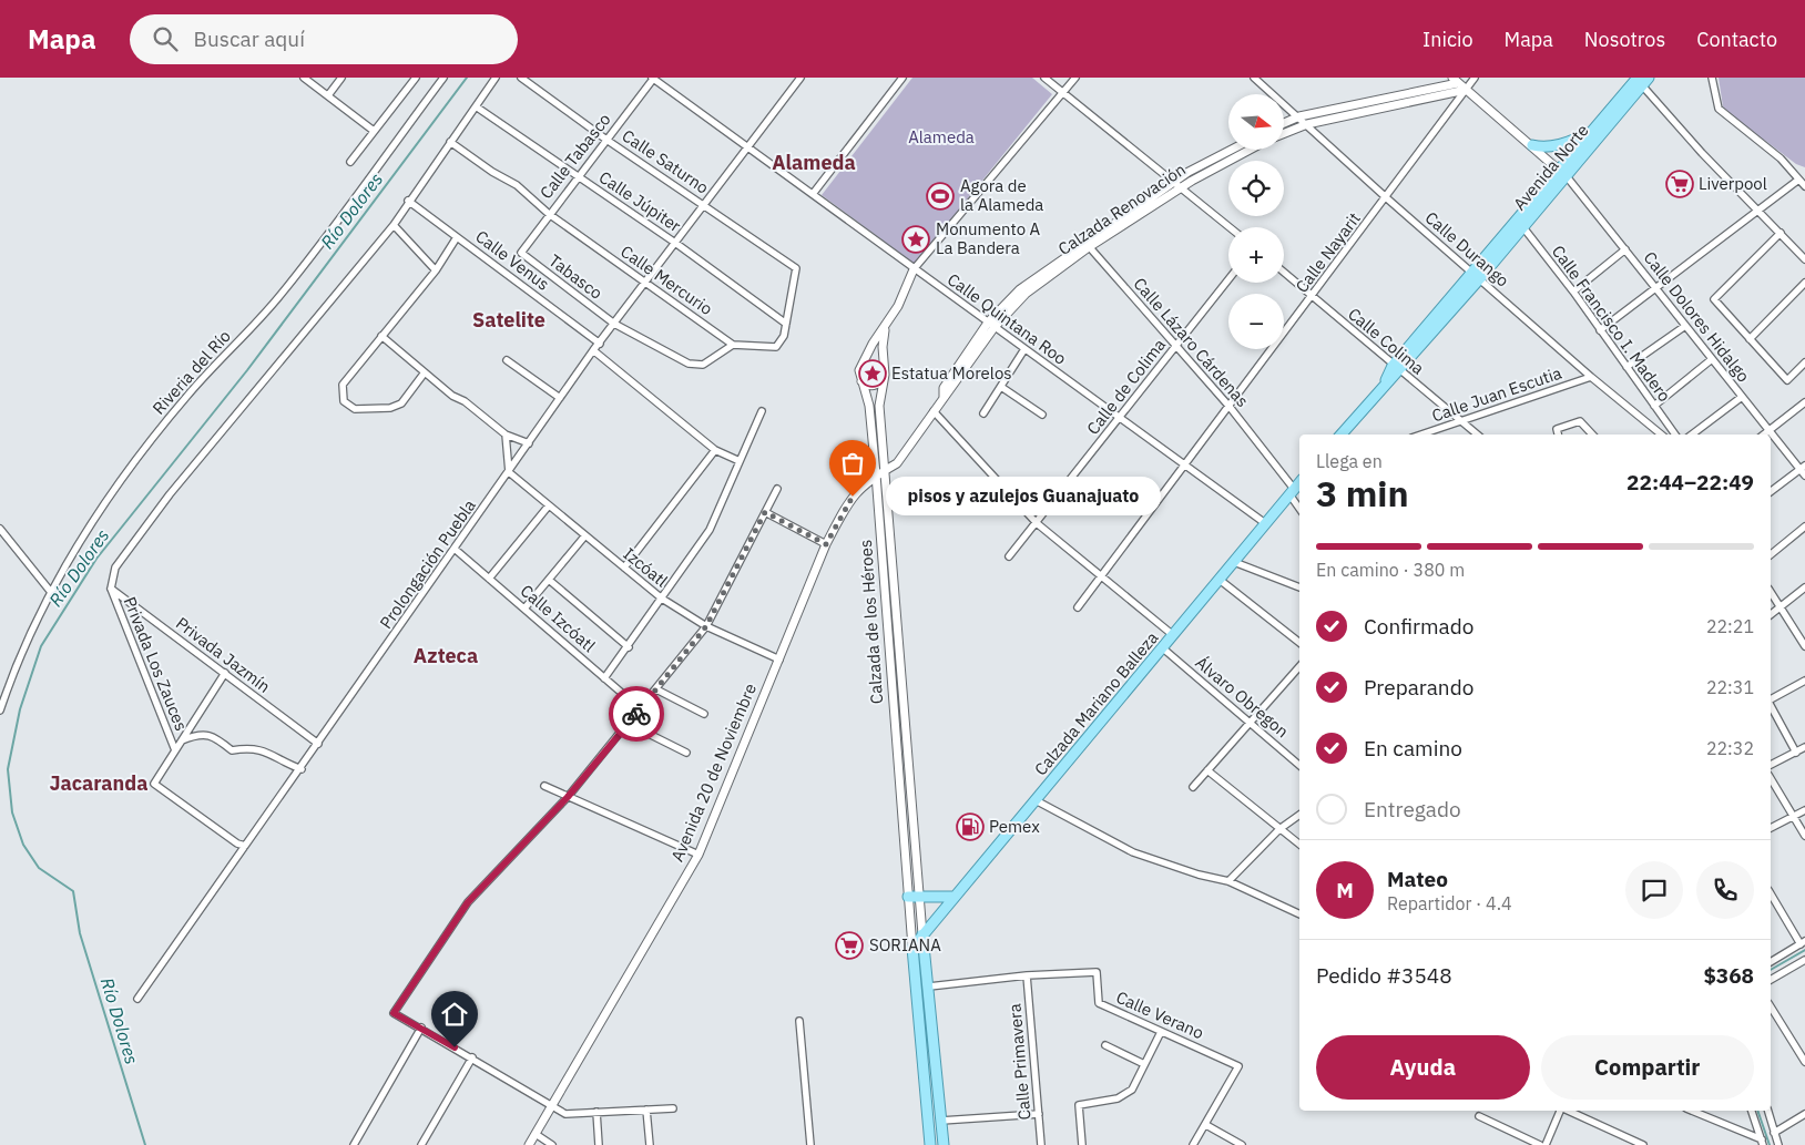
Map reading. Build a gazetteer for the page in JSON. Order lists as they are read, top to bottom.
{
  "streets": {
    "main road": ["Avenida Norte", "Calzada de los Héroes", "Calzada Mariano Balleza"],
    "street": [
      "Calle Tabasco",
      "Calle Saturno",
      "Calle Júpiter",
      "Calzada Renovación",
      "Calle Durango",
      "Calle Nayarit",
      "Calle Venus",
      "Tabasco",
      "Calle Mercurio",
      "Calle Dolores Hidalgo",
      "Calle Quintana Roo",
      "Calle Francisco I. Madero",
      "Calle Colima",
      "Calle Lázaro Cárdenas",
      "Riveria del Río",
      "Calle de Colima",
      "Calle Juan Escutia",
      "Prolongación Puebla",
      "Izcóatl",
      "Calle Izcóatl",
      "Privada Jazmín",
      "Privada Los Zauces",
      "Álvaro Obregon",
      "Avenida 20 de Noviembre",
      "Calle Verano",
      "Calle Primavera"
    ]
  },
  "crossings": [
    ["Calle Tabasco", "Calle Saturno"],
    ["Calle Tabasco", "Calle Júpiter"],
    ["Calle Tabasco", "Tabasco"],
    ["Calle Tabasco", "Calle Mercurio"],
    ["Calle Tabasco", "Calle Quintana Roo"],
    ["Calle Saturno", "Calle Júpiter"],
    ["Calle Saturno", "Prolongación Puebla"],
    ["Avenida Norte", "Calle Durango"],
    ["Avenida Norte", "Calle Dolores Hidalgo"],
    ["Avenida Norte", "Calle Francisco I. Madero"],
    ["Calle Júpiter", "Prolongación Puebla"],
    ["Calzada Renovación", "Calle Quintana Roo"],
    ["Calzada Renovación", "Calle Lázaro Cárdenas"],
    ["Calzada Renovación", "Calzada de los Héroes"],
    ["Calzada Renovación", "Avenida 20 de Noviembre"],
    ["Calle Durango", "Calle Nayarit"],
    ["Calle Durango", "Calle Juan Escutia"],
    ["Calle Nayarit", "Calle Quintana Roo"],
    ["Calle Nayarit", "Calle Colima"],
    ["Calle Nayarit", "Calle Lázaro Cárdenas"],
    ["Calle Venus", "Prolongación Puebla"],
    ["Tabasco", "Calle Mercurio"],
    ["Tabasco", "Prolongación Puebla"],
    ["Calle Mercurio", "Prolongación Puebla"],
    ["Calle Quintana Roo", "Calle de Colima"],
    ["Calle Quintana Roo", "Prolongación Puebla"],
    ["Calle Quintana Roo", "Calzada Mariano Balleza"],
    ["Calle Colima", "Calle Juan Escutia"],
    ["Calle Lázaro Cárdenas", "Calle de Colima"],
    ["Calle Lázaro Cárdenas", "Calzada Mariano Balleza"],
    ["Prolongación Puebla", "Izcóatl"],
    ["Prolongación Puebla", "Calle Izcóatl"],
    ["Prolongación Puebla", "Privada Jazmín"],
    ["Prolongación Puebla", "Privada Los Zauces"],
    ["Izcóatl", "Avenida 20 de Noviembre"],
    ["Calzada de los Héroes", "Calzada Mariano Balleza"],
    ["Calzada de los Héroes", "Avenida 20 de Noviembre"],
    ["Privada Jazmín", "Privada Los Zauces"],
    ["Álvaro Obregon", "Calzada Mariano Balleza"],
    ["Calle Verano", "Calle Primavera"]
  ],
  "districts": [
    "Alameda",
    "Satelite",
    "Azteca",
    "Jacaranda"
  ],
  "water": ["Río Dolores"],
  "parks": ["Alameda"],
  "places": {
    "supermarket": ["Liverpool", "SORIANA"],
    "sports": ["Agora de la Alameda"],
    "place": ["Monumento A La Bandera", "Estatua Morelos"],
    "other": ["pisos y azulejos Guanajuato"],
    "fuel station": ["Pemex"]
  },
  "north": "right",
  "page": {
    "header": "Mapa",
    "search": "Buscar aquí",
    "nav": [
      "Inicio",
      "Mapa",
      "Nosotros",
      "Contacto"
    ],
    "map_buttons": ["+", "−"],
    "heading": ["3 min", "Llega en", "22:44–22:49"],
    "panel": [
      "Mateo",
      "Repartidor · 4.4",
      "Pedido #3548",
      "$368"
    ],
    "bubble": "pisos y azulejos Guanajuato",
    "bar": "En camino · 380 m",
    "list": [
      ["Confirmado", "22:21"],
      ["Preparando", "22:31"],
      ["En camino", "22:32"],
      "Entregado"
    ],
    "round": "M",
    "buttons": ["Ayuda", "Compartir"]
  }
}
